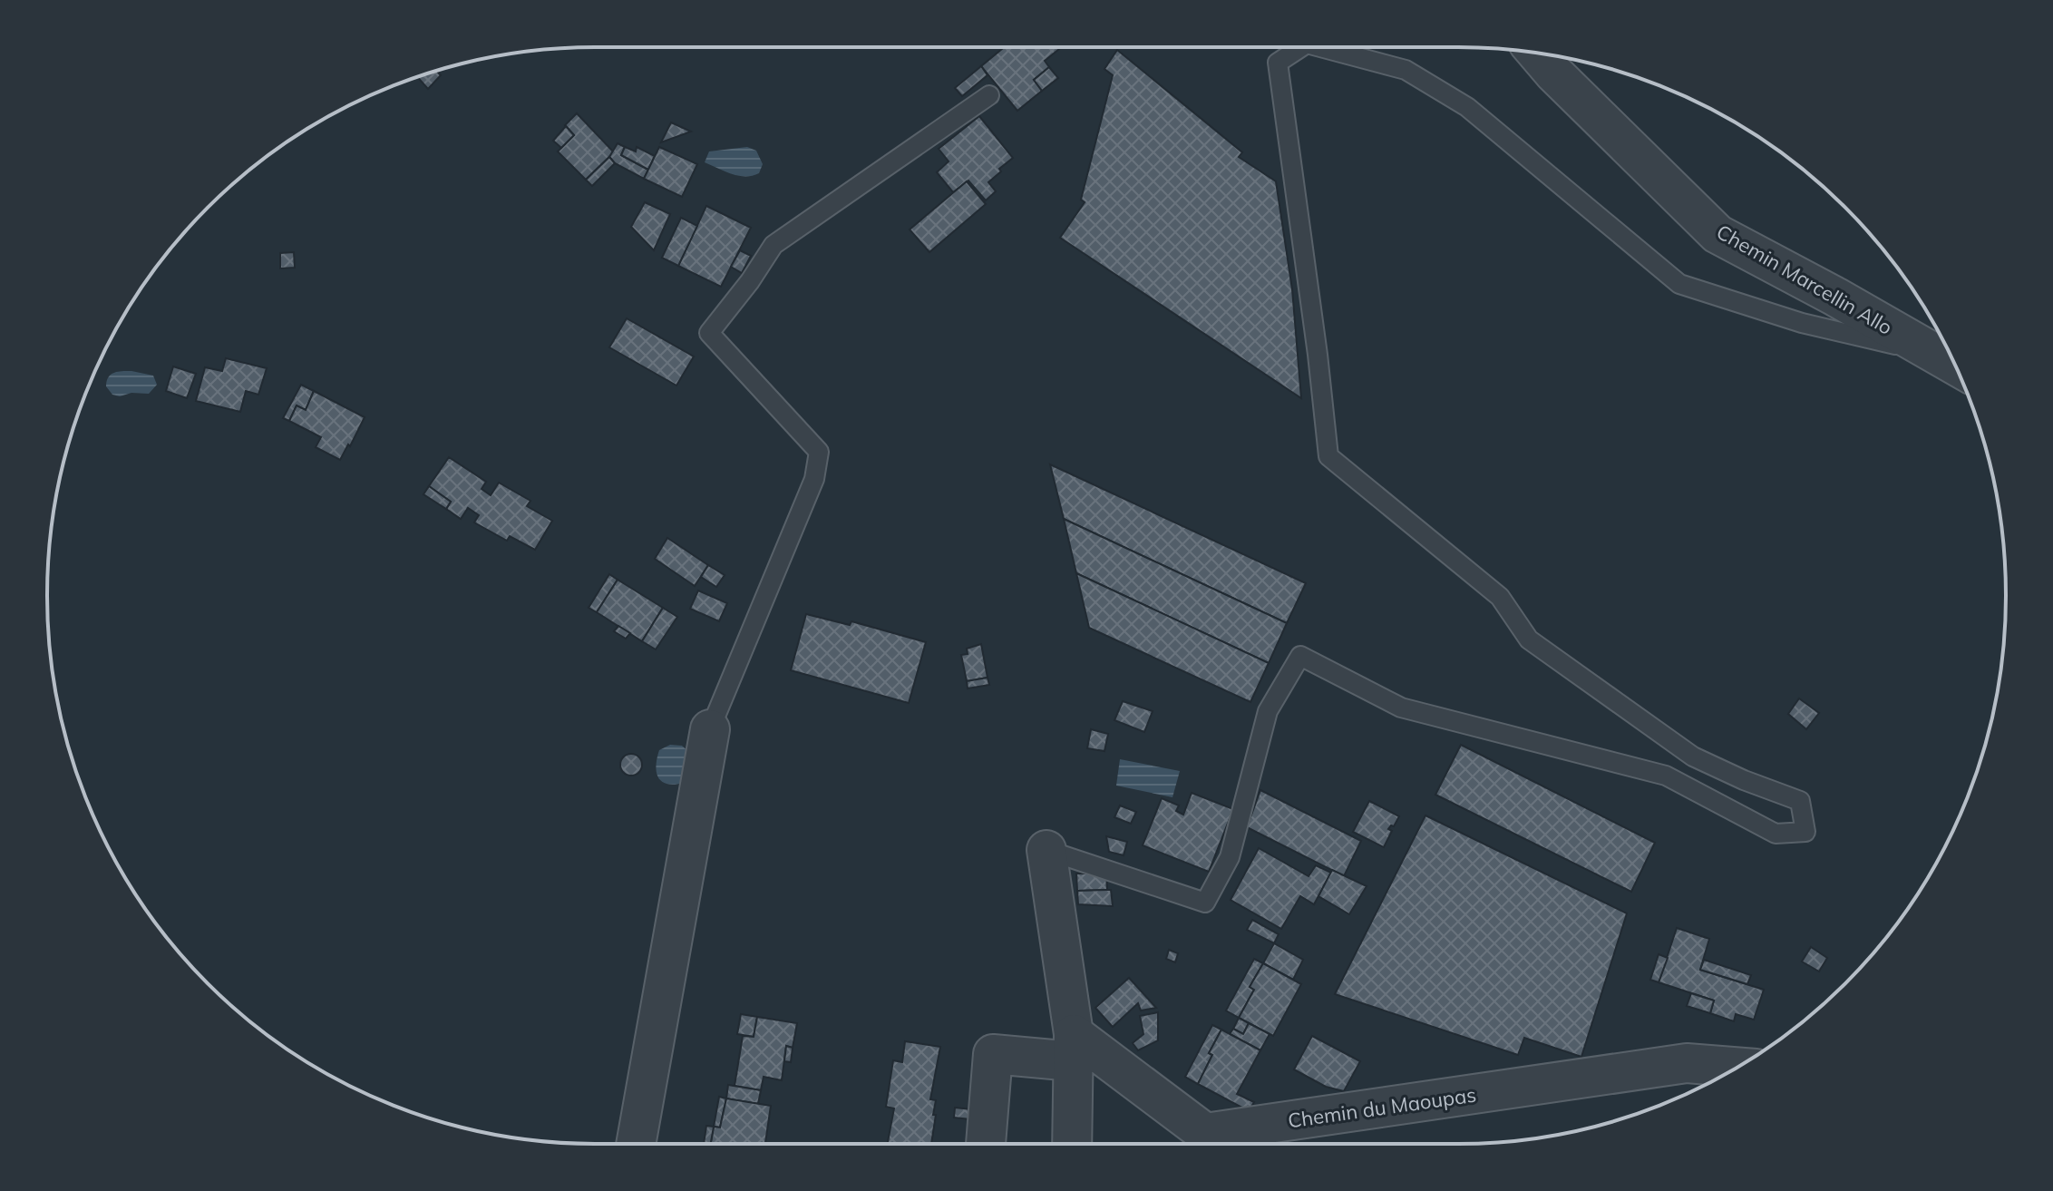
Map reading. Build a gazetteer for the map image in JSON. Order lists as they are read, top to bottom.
{
  "streets": {
    "street": ["Chemin Marcellin Allo", "Chemin du Maoupas"]
  }
}
